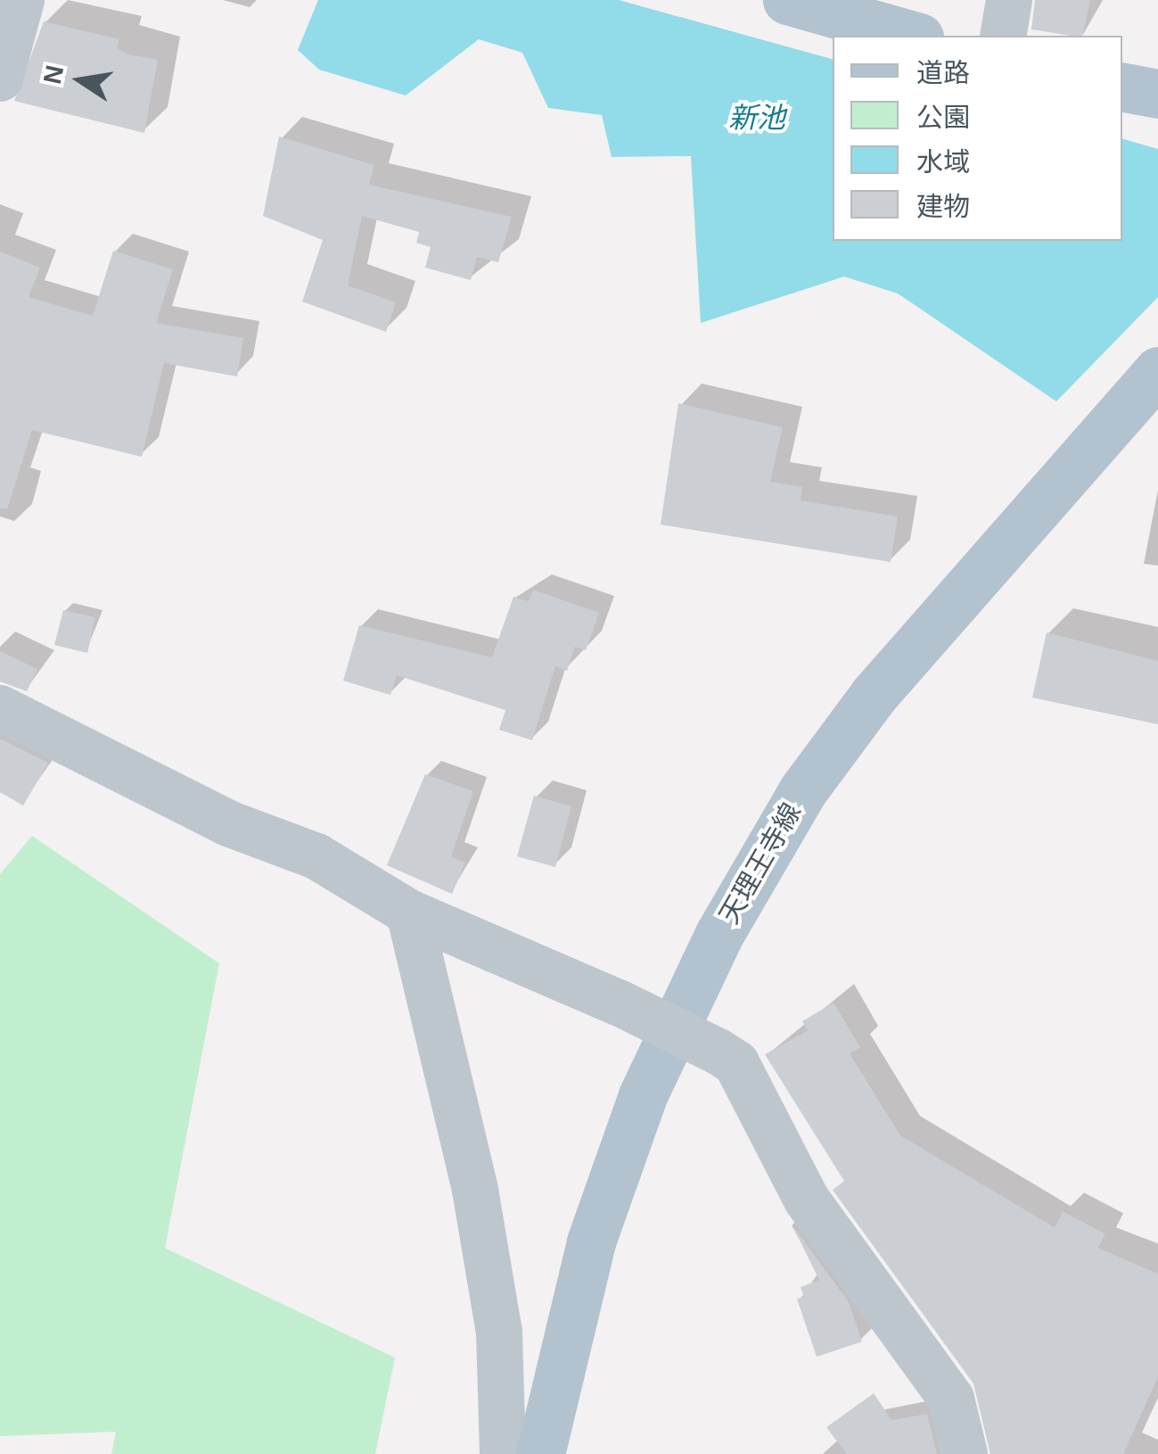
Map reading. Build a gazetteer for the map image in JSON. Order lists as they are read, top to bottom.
{
  "streets": {
    "main road": ["天理王寺線"]
  },
  "water": ["新池"],
  "legend": [
    "道路",
    "公園",
    "水域",
    "建物"
  ],
  "north": "left"
}
